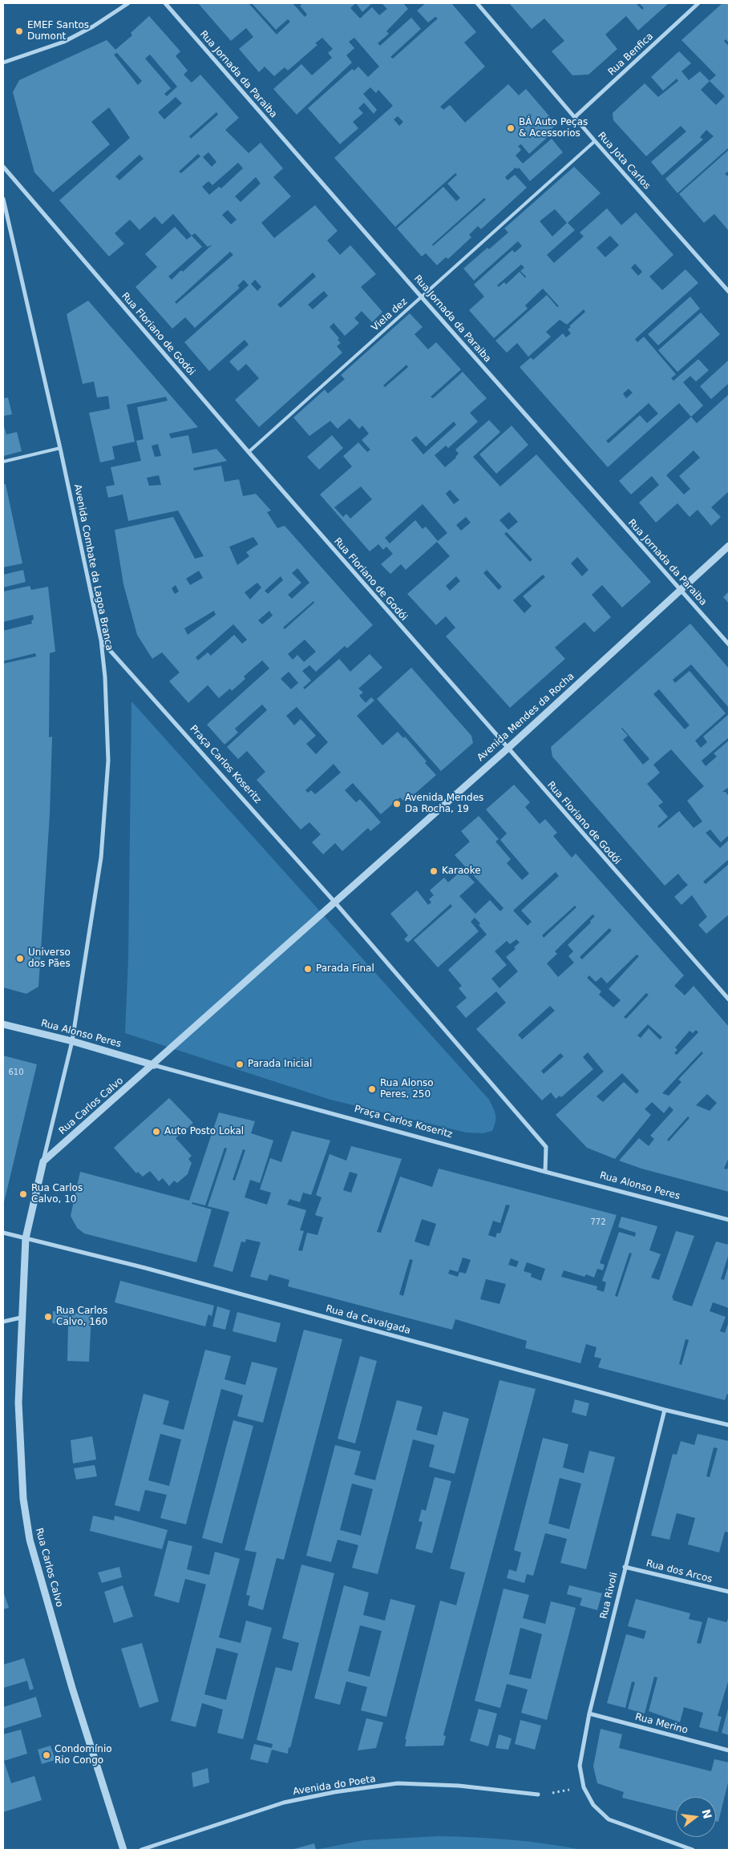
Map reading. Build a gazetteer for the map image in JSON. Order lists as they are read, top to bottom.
{
  "streets": {
    "street": [
      "Rua Benfica",
      "Rua Jornada da Paraiba",
      "Rua Jota Carlos",
      "Rua Floriano de Godói",
      "Avenida Combate da Lagoa Branca",
      "Avenida Mendes da Rocha",
      "Praça Carlos Koseritz",
      "Rua Alonso Peres",
      "Rua Carlos Calvo",
      "Rua da Cavalgada",
      "Rua dos Arcos",
      "Rua Rivoli",
      "Rua Merino",
      "Avenida do Poeta"
    ],
    "lane": ["Viela dez"]
  },
  "crossings": [
    ["Rua Benfica", "Rua Jota Carlos"],
    ["Rua Jornada da Paraiba", "Viela dez"],
    ["Rua Jornada da Paraiba", "Avenida Mendes da Rocha"],
    ["Rua Jota Carlos", "Viela dez"],
    ["Viela dez", "Rua Floriano de Godói"],
    ["Rua Floriano de Godói", "Avenida Mendes da Rocha"],
    ["Avenida Combate da Lagoa Branca", "Praça Carlos Koseritz"],
    ["Avenida Combate da Lagoa Branca", "Rua Alonso Peres"],
    ["Avenida Combate da Lagoa Branca", "Rua Carlos Calvo"],
    ["Avenida Mendes da Rocha", "Praça Carlos Koseritz"],
    ["Praça Carlos Koseritz", "Rua Alonso Peres"],
    ["Praça Carlos Koseritz", "Rua Carlos Calvo"],
    ["Rua Alonso Peres", "Rua Carlos Calvo"],
    ["Rua Carlos Calvo", "Rua da Cavalgada"],
    ["Rua da Cavalgada", "Rua Rivoli"],
    ["Rua dos Arcos", "Rua Rivoli"],
    ["Rua Rivoli", "Rua Merino"]
  ],
  "places": [
    "EMEF Santos Dumont",
    "BÁ Auto Peças & Acessorios",
    "Avenida Mendes Da Rocha, 19",
    "Karaoke",
    "Universo dos Pães",
    "Parada Final",
    "Parada Inicial",
    "Rua Alonso Peres, 250",
    "Auto Posto Lokal",
    "Rua Carlos Calvo, 10",
    "Rua Carlos Calvo, 160",
    "Condomínio Rio Congo"
  ],
  "house_numbers": ["610", "772"],
  "north": "right"
}
